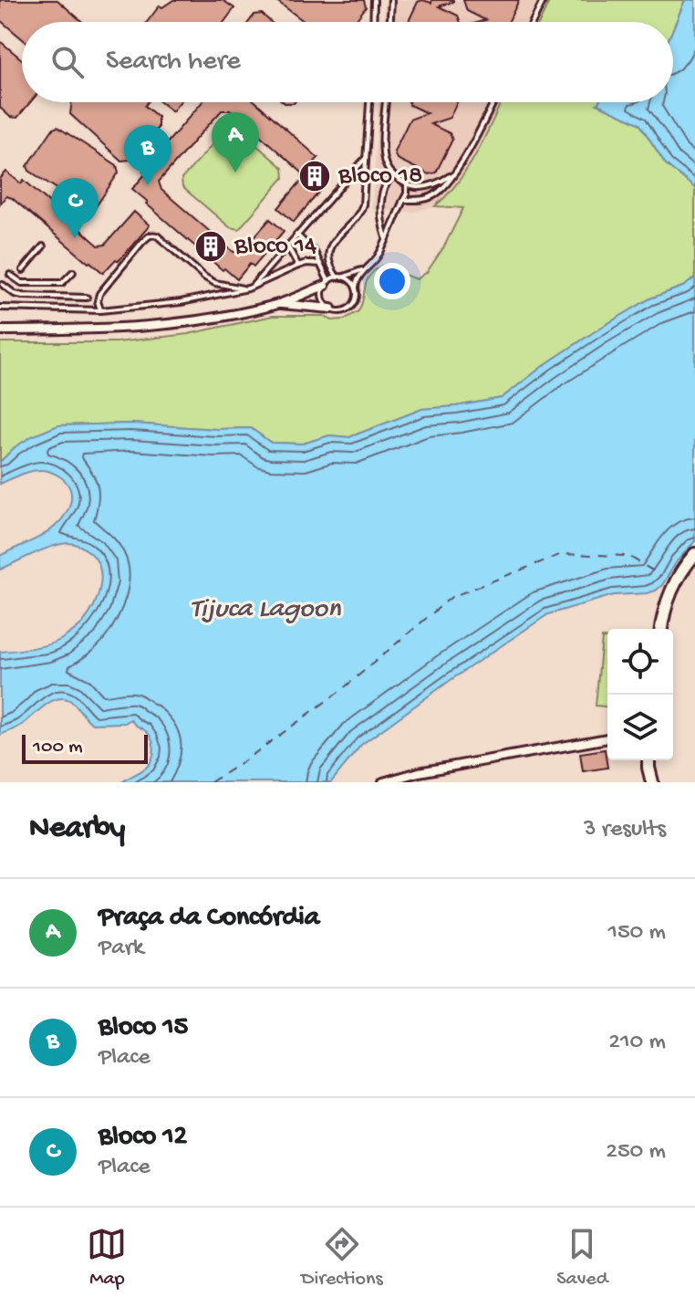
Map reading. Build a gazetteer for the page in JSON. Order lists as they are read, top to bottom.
{
  "water": ["Tijuca Lagoon"],
  "places": {
    "building": ["Bloco 18", "Bloco 14"]
  },
  "scale_bar": "100 m",
  "page": {
    "search": "Search here",
    "pins": ["A", "B", "C"],
    "scale": "100 m",
    "heading": ["Nearby", "3 results"],
    "list": [
      {
        "mark": "A",
        "name": "Praça da Concórdia",
        "note": "Park",
        "value": "150 m"
      },
      {
        "mark": "B",
        "name": "Bloco 15",
        "note": "Place",
        "value": "210 m"
      },
      {
        "mark": "C",
        "name": "Bloco 12",
        "note": "Place",
        "value": "250 m"
      }
    ],
    "nav": ["Map", "Directions", "Saved"]
  }
}
